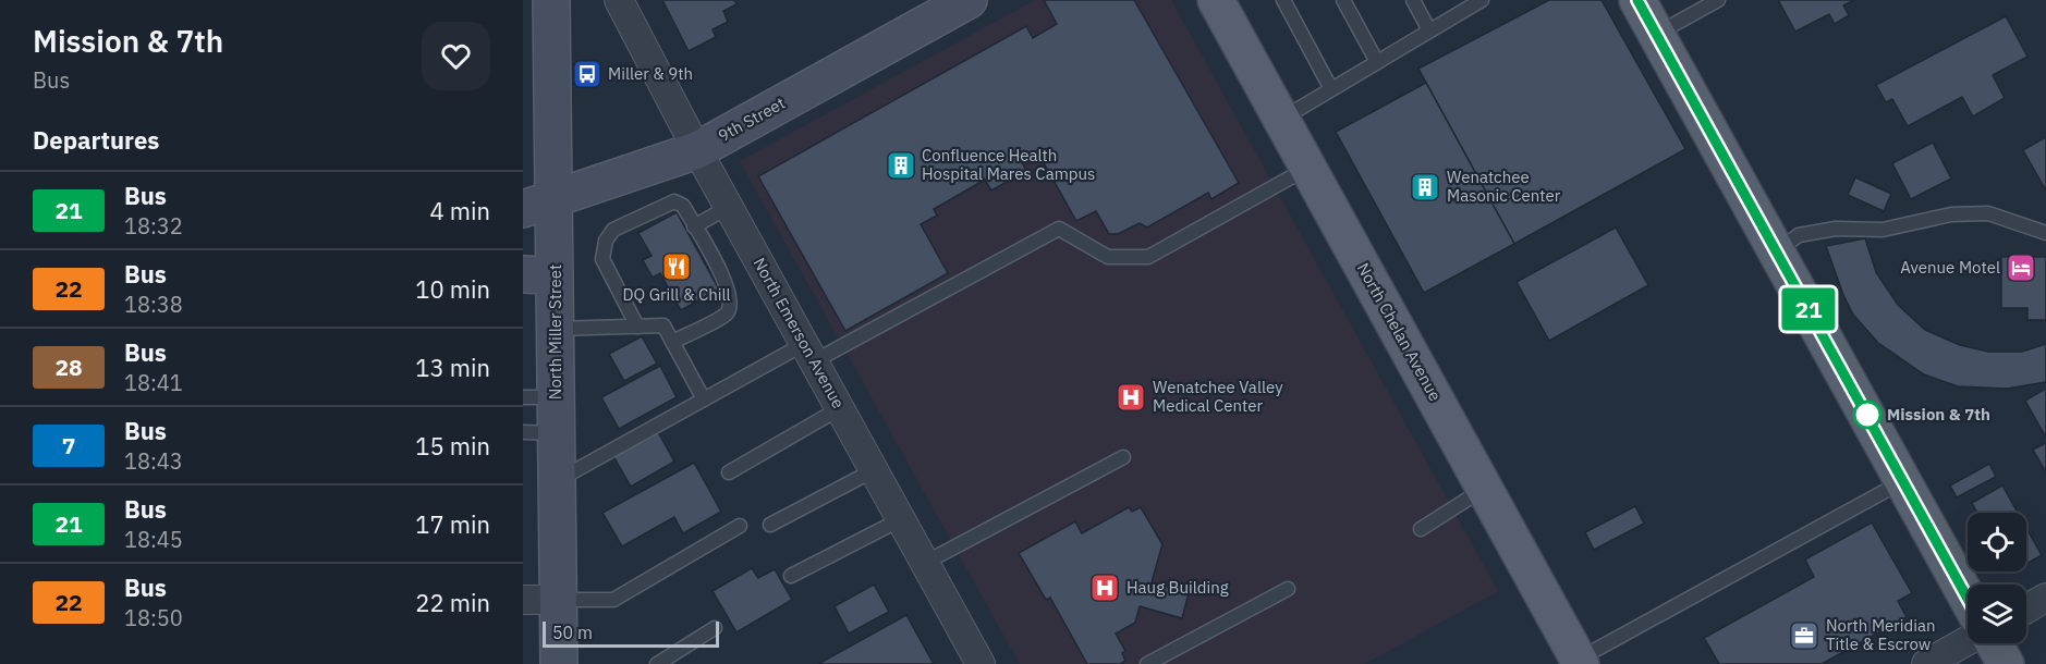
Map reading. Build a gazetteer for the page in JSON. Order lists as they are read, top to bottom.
{
  "streets": {
    "main road": ["9th Street", "North Miller Street", "North Chelan Avenue"],
    "street": ["North Emerson Avenue"]
  },
  "crossings": [
    ["9th Street", "North Miller Street"],
    ["9th Street", "North Emerson Avenue"]
  ],
  "places": {
    "bus stop": ["Miller & 9th"],
    "building": ["Confluence Health Hospital Mares Campus", "Wenatchee Masonic Center"],
    "restaurant": ["DQ Grill & Chill"],
    "hotel": ["Avenue Motel"],
    "hospital": ["Wenatchee Valley Medical Center", "Haug Building"],
    "other": ["Mission & 7th"],
    "office": ["North Meridian Title & Escrow"]
  },
  "lines": ["bus line 21"],
  "scale_bar": "50 m",
  "page": {
    "heading": [
      ["Mission & 7th", "Bus"],
      "Departures"
    ],
    "on_map": "21",
    "list": [
      {
        "mark": "21",
        "name": "Bus",
        "note": "18:32",
        "value": "4 min"
      },
      {
        "mark": "22",
        "name": "Bus",
        "note": "18:38",
        "value": "10 min"
      },
      {
        "mark": "28",
        "name": "Bus",
        "note": "18:41",
        "value": "13 min"
      },
      {
        "mark": "7",
        "name": "Bus",
        "note": "18:43",
        "value": "15 min"
      },
      {
        "mark": "21",
        "name": "Bus",
        "note": "18:45",
        "value": "17 min"
      },
      {
        "mark": "22",
        "name": "Bus",
        "note": "18:50",
        "value": "22 min"
      }
    ],
    "scale": "50 m"
  }
}
